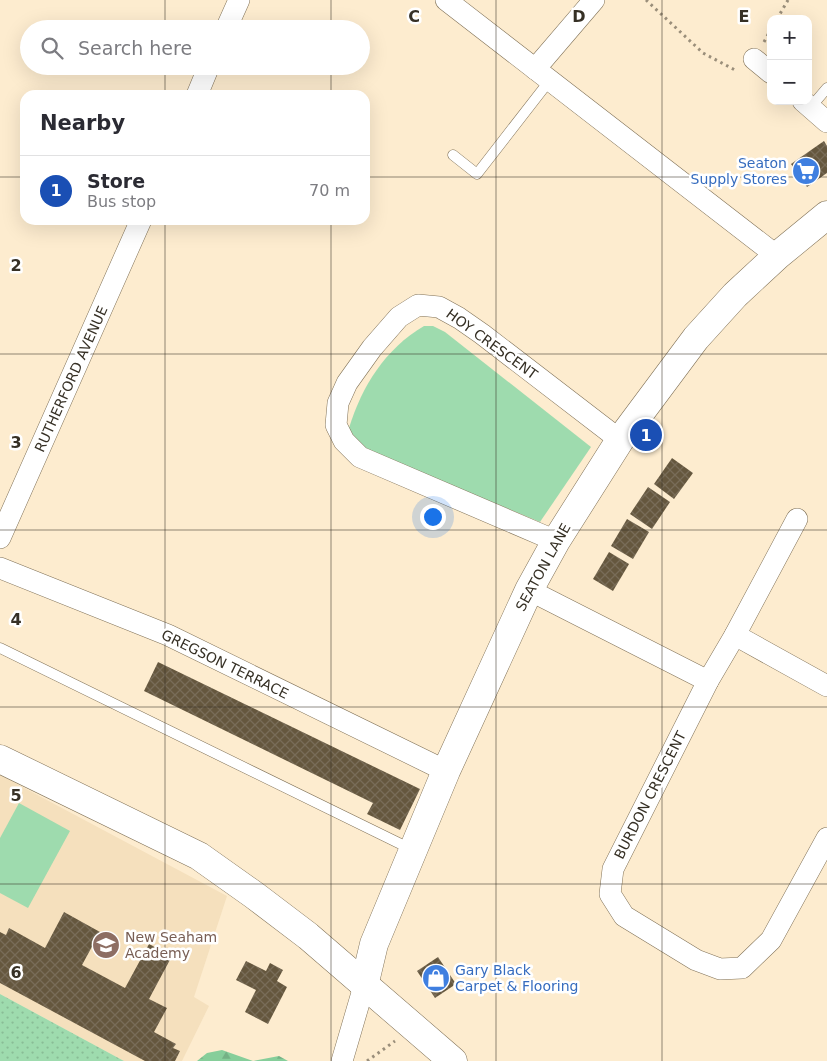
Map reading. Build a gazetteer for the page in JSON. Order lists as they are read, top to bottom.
{
  "streets": {
    "main road": ["SEATON LANE"],
    "street": [
      "HOY CRESCENT",
      "RUTHERFORD AVENUE",
      "GREGSON TERRACE",
      "BURDON CRESCENT"
    ]
  },
  "crossings": [
    ["HOY CRESCENT", "SEATON LANE"],
    ["SEATON LANE", "GREGSON TERRACE"]
  ],
  "places": {
    "supermarket": ["Seaton Supply Stores"],
    "school or university": ["New Seaham Academy"],
    "shop": ["Gary Black Carpet & Flooring"]
  },
  "page": {
    "map_buttons": ["+", "−"],
    "search": "Search here",
    "heading": "Nearby",
    "list": [
      {
        "mark": "1",
        "name": "Store",
        "note": "Bus stop",
        "value": "70 m"
      }
    ],
    "pins": "1"
  },
  "grid": {
    "columns": ["C", "D", "E"],
    "rows": [
      "2",
      "3",
      "4",
      "5",
      "6"
    ]
  }
}
